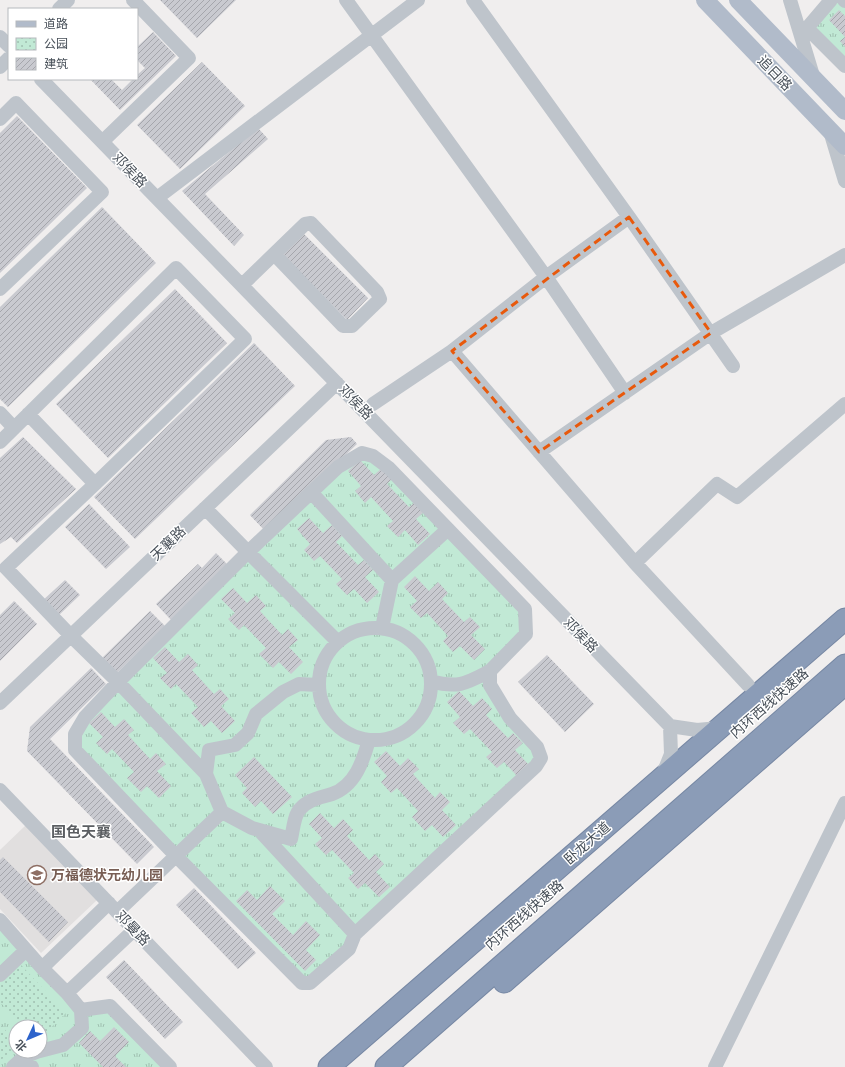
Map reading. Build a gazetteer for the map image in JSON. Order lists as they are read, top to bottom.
{
  "streets": {
    "highway": ["内环西线快速路", "卧龙大道"],
    "main road": ["追日路"],
    "street": ["邓侯路", "天襄路", "邓曼路"]
  },
  "crossings": [
    ["邓侯路", "天襄路"]
  ],
  "districts": ["国色天襄"],
  "places": {
    "school or university": ["万福德状元幼儿园"]
  },
  "legend": ["道路", "公园", "建筑"],
  "north": "bottom left"
}
